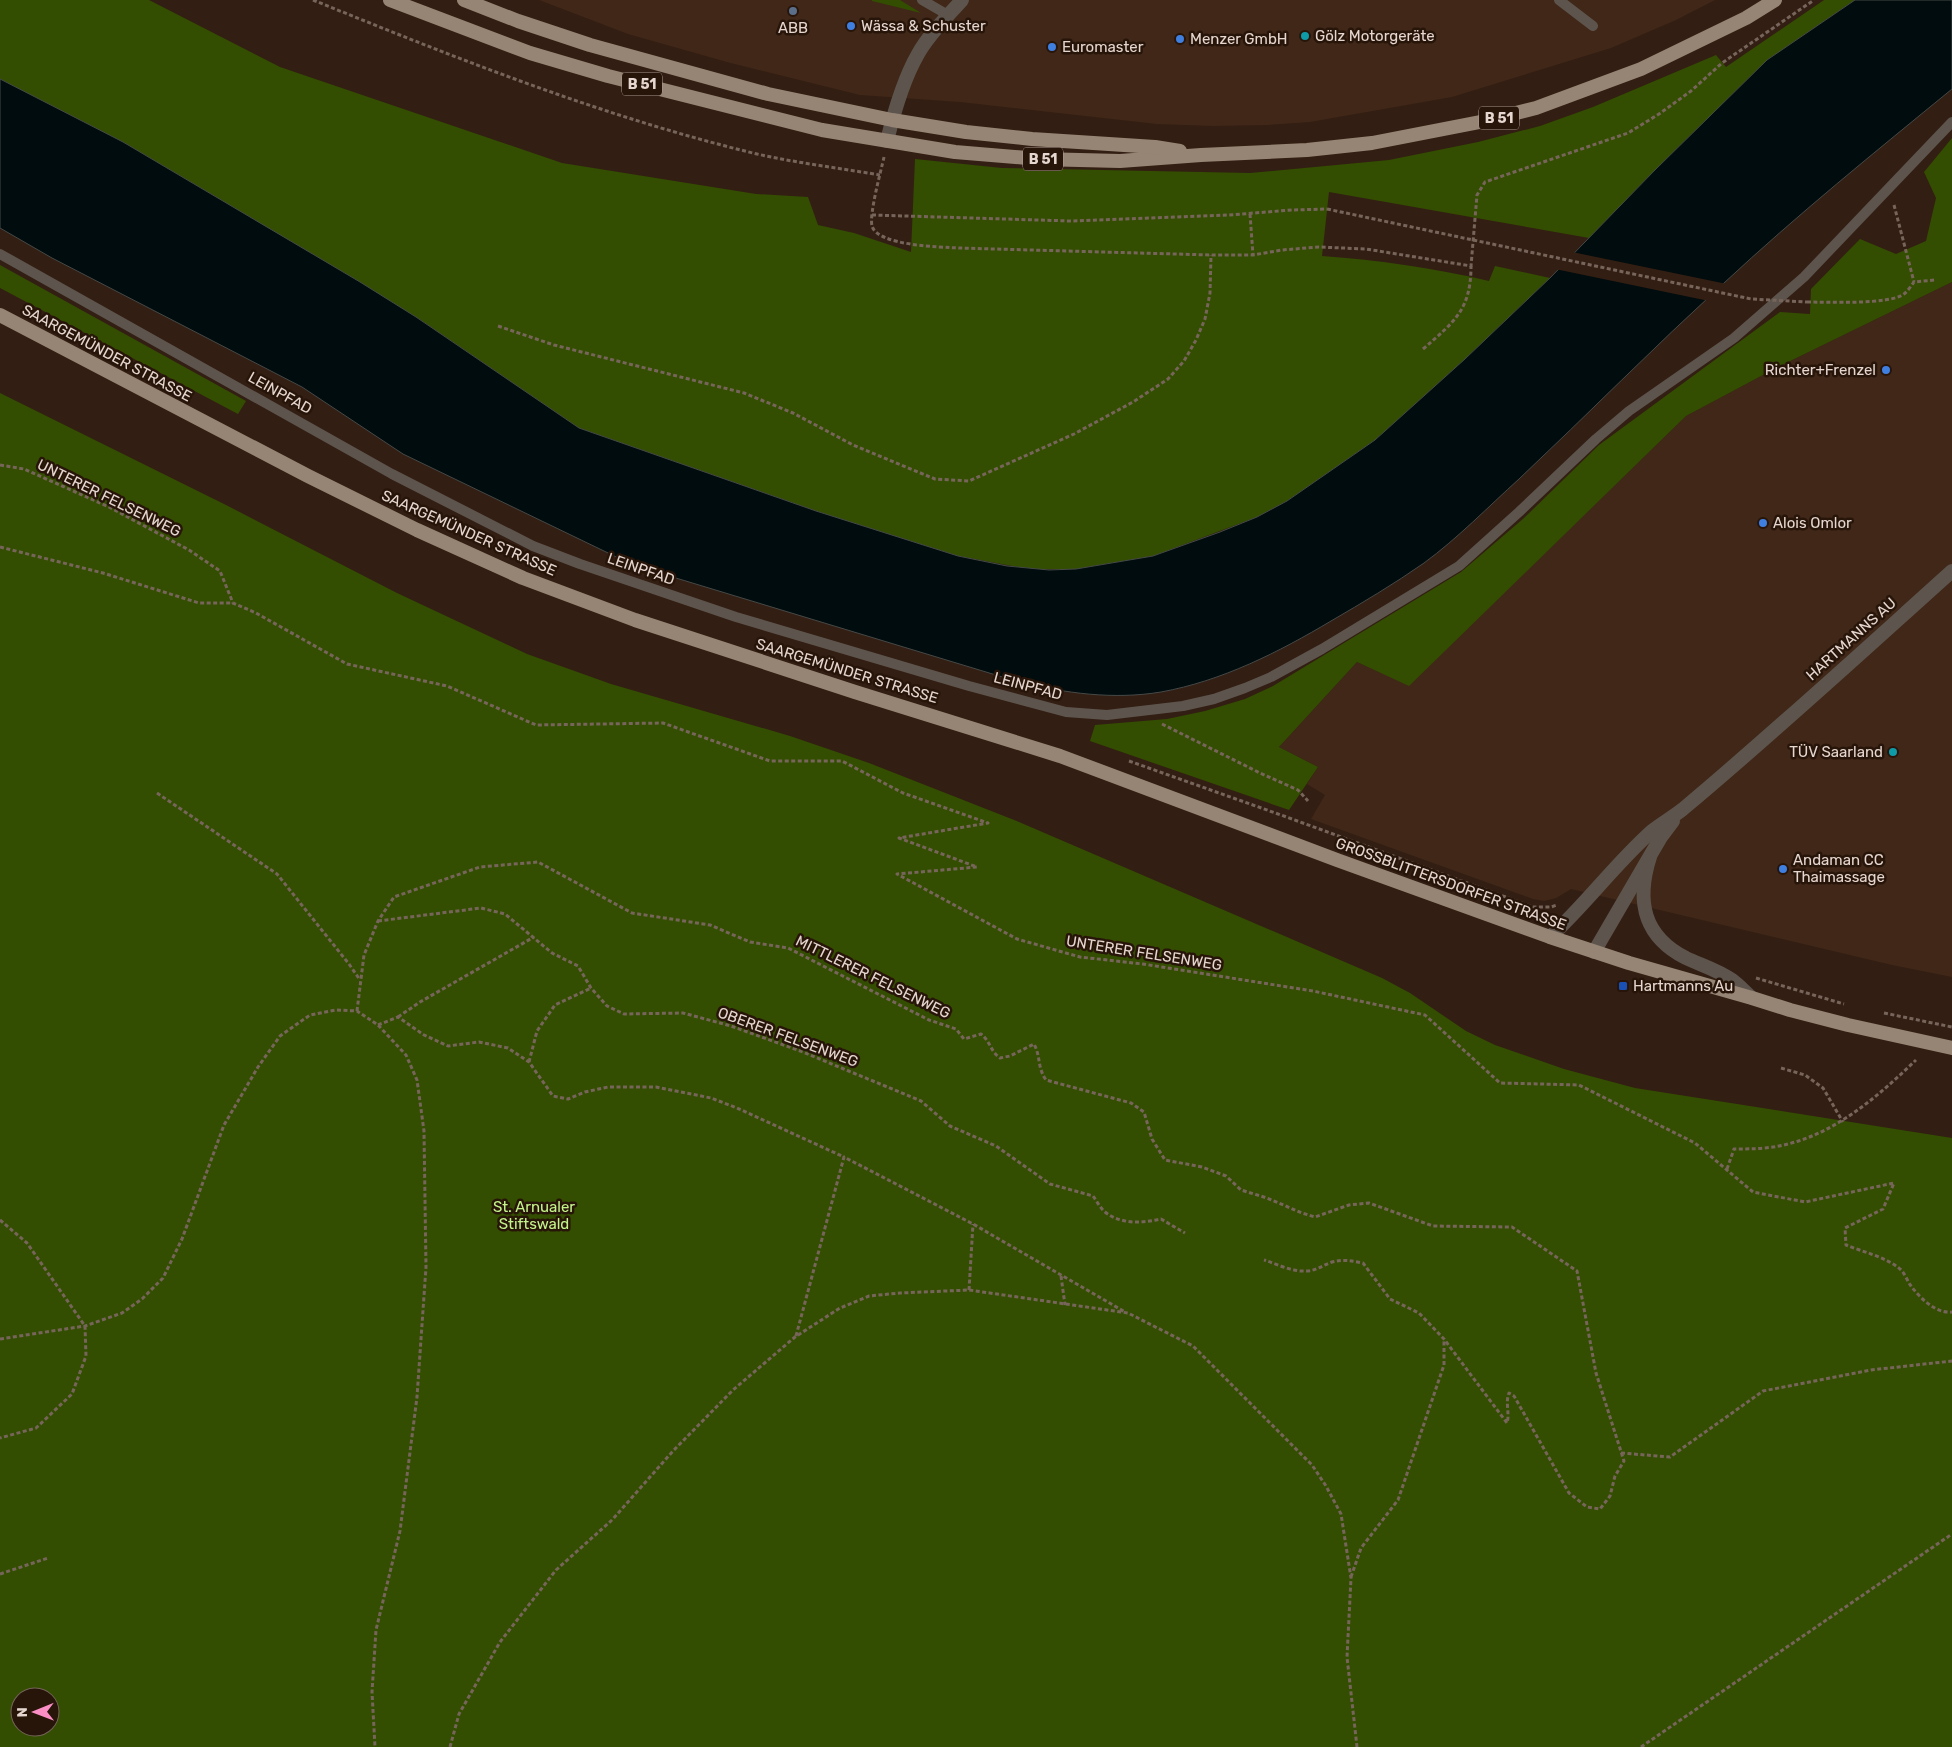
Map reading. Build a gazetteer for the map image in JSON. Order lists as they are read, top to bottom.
{
  "streets": {
    "main road": ["B 51", "SAARGEMÜNDER STRASSE", "GROSSBLITTERSDORFER STRASSE"],
    "street": ["HARTMANNS AU"],
    "lane": ["LEINPFAD"],
    "path": ["UNTERER FELSENWEG", "MITTLERER FELSENWEG", "OBERER FELSENWEG"]
  },
  "crossings": [
    ["SAARGEMÜNDER STRASSE", "GROSSBLITTERSDORFER STRASSE"],
    ["HARTMANNS AU", "GROSSBLITTERSDORFER STRASSE"],
    ["MITTLERER FELSENWEG", "OBERER FELSENWEG"]
  ],
  "parks": ["St. Arnualer Stiftswald"],
  "places": {
    "other": [
      "ABB",
      "Wässa & Schuster",
      "Gölz Motorgeräte",
      "Menzer GmbH",
      "Euromaster",
      "Richter+Frenzel",
      "Alois Omlor",
      "TÜV Saarland",
      "Andaman CC Thaimassage"
    ],
    "transit": ["Hartmanns Au"]
  },
  "north": "left"
}
